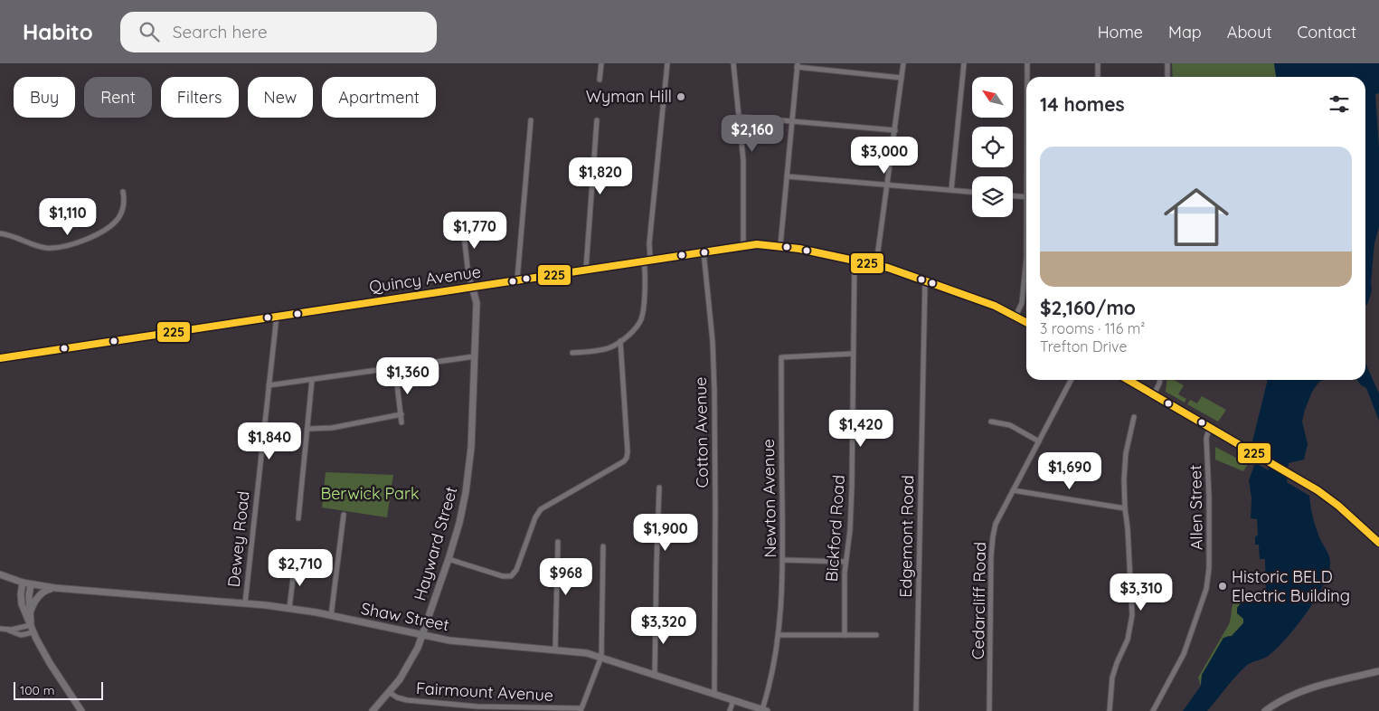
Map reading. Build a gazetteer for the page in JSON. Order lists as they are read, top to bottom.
{
  "streets": {
    "main road": ["Quincy Avenue"],
    "street": [
      "Cotton Avenue",
      "Newton Avenue",
      "Allen Street",
      "Bickford Road",
      "Edgemont Road",
      "Dewey Road",
      "Hayward Street",
      "Cedarcliff Road",
      "Shaw Street",
      "Fairmount Avenue"
    ]
  },
  "crossings": [
    ["Quincy Avenue", "Cotton Avenue"],
    ["Quincy Avenue", "Bickford Road"],
    ["Quincy Avenue", "Edgemont Road"],
    ["Quincy Avenue", "Dewey Road"],
    ["Quincy Avenue", "Hayward Street"],
    ["Cotton Avenue", "Shaw Street"],
    ["Newton Avenue", "Bickford Road"],
    ["Newton Avenue", "Shaw Street"],
    ["Dewey Road", "Shaw Street"],
    ["Hayward Street", "Shaw Street"],
    ["Hayward Street", "Fairmount Avenue"]
  ],
  "parks": ["Berwick Park"],
  "places": ["Wyman Hill", "Historic BELD Electric Building"],
  "lines": ["transit line 225"],
  "scale_bar": "100 m",
  "north": "top left",
  "page": {
    "header": "Habito",
    "search": "Search here",
    "nav": [
      "Home",
      "Map",
      "About",
      "Contact"
    ],
    "chip": [
      "Buy",
      "Rent",
      "Filters",
      "New",
      "Apartment"
    ],
    "heading": "14 homes",
    "price": [
      "$2,160",
      "$3,000",
      "$1,820",
      "$1,110",
      "$1,770",
      "$1,360",
      "$1,420",
      "$1,840",
      "$1,690",
      "$1,900",
      "$2,710",
      "$968",
      "$3,310",
      "$3,320"
    ],
    "list": [
      {
        "name": "$2,160/mo",
        "note": "3 rooms · 116 m² · Trefton Drive"
      }
    ],
    "scale": "100 m"
  }
}
